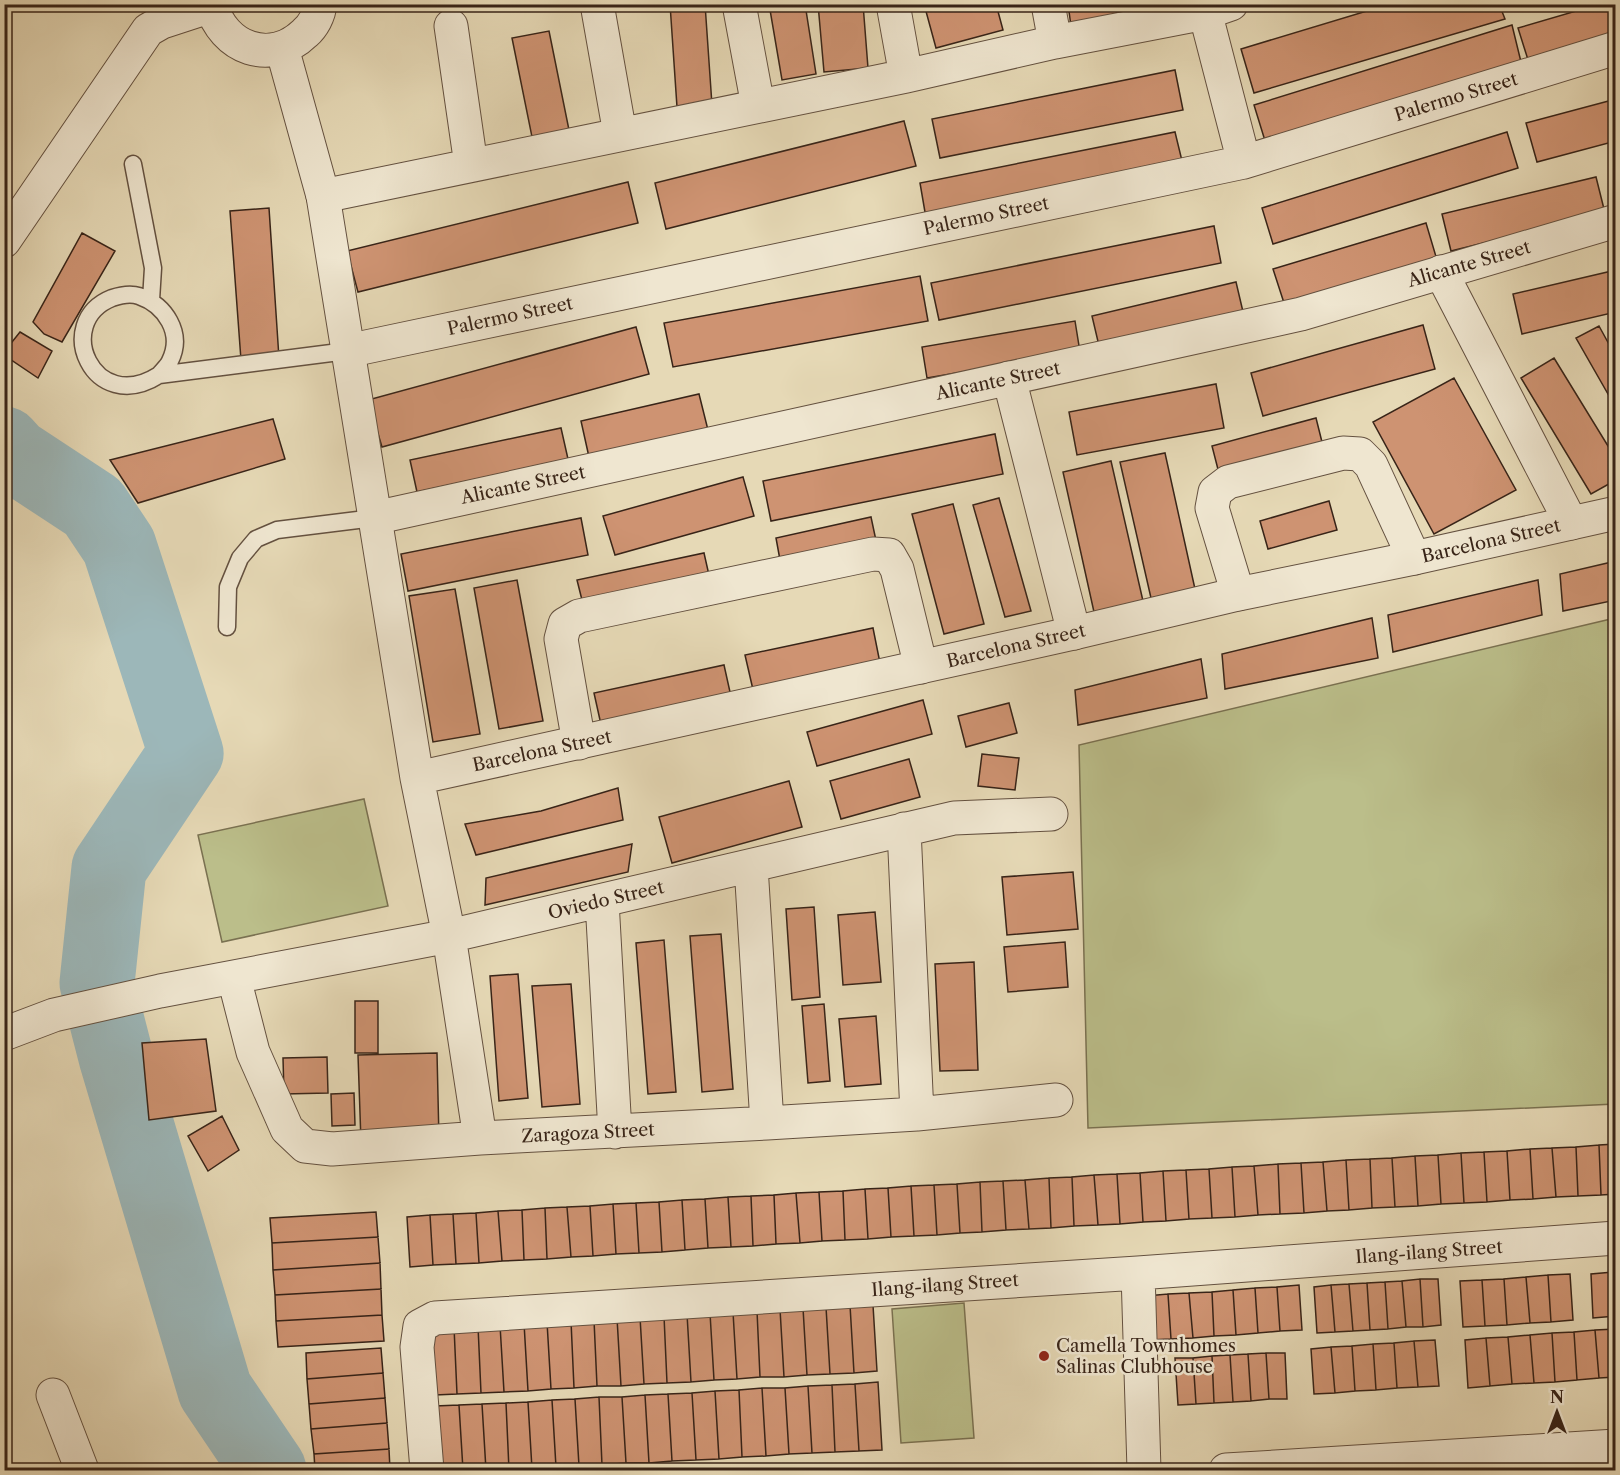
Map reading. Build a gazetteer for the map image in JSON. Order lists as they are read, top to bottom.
{
  "streets": {
    "street": [
      "Palermo Street",
      "Alicante Street",
      "Barcelona Street",
      "Oviedo Street",
      "Zaragoza Street",
      "Ilang-ilang Street"
    ]
  },
  "crossings": [
    ["Oviedo Street", "Zaragoza Street"]
  ],
  "places": ["Camella Townhomes Salinas Clubhouse"],
  "north": "top"
}
